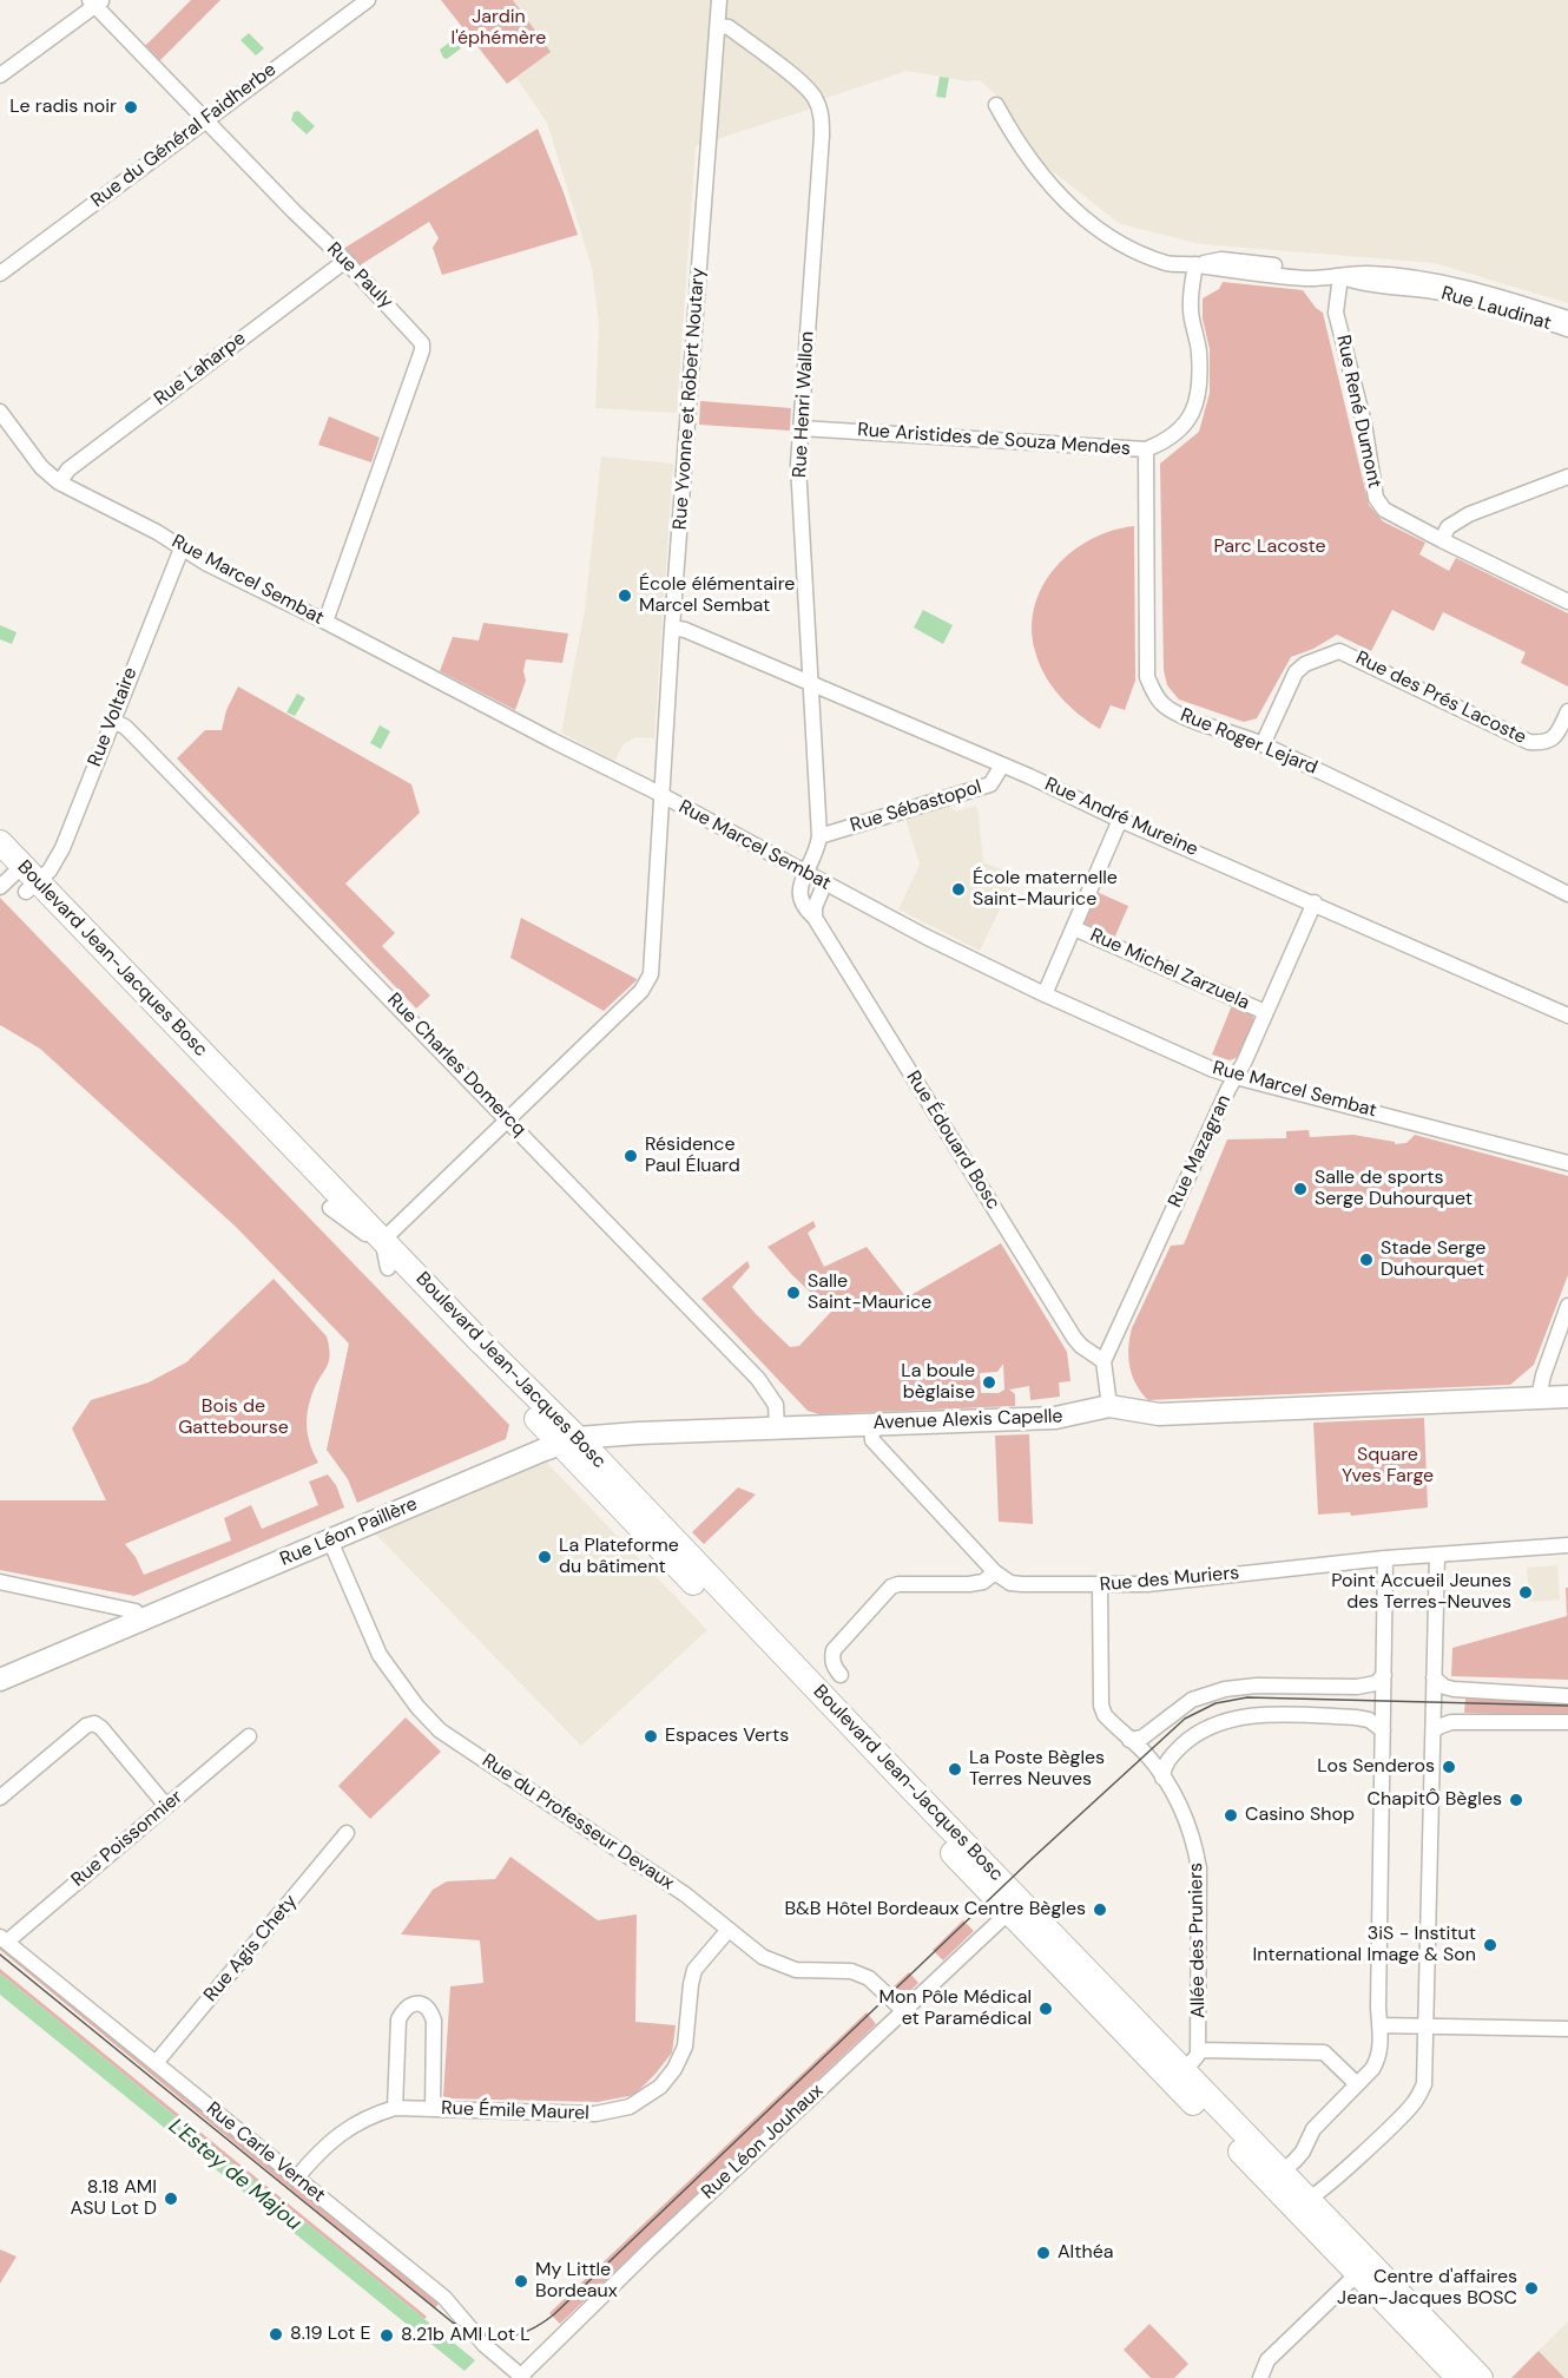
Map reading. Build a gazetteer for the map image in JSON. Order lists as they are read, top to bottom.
{
  "streets": {
    "main road": ["Boulevard Jean-Jacques Bosc"],
    "street": [
      "Rue du Général Faidherbe",
      "Rue Pauly",
      "Rue Laudinat",
      "Rue Laharpe",
      "Rue Yvonne et Robert Noutary",
      "Rue Henri Wallon",
      "Rue René Dumont",
      "Rue Aristides de Souza Mendes",
      "Rue Marcel Sembat",
      "Rue des Prés Lacoste",
      "Rue Voltaire",
      "Rue Roger Lejard",
      "Rue Sébastopol",
      "Rue André Mureine",
      "Rue Michel Zarzuela",
      "Rue Charles Domercq",
      "Rue Édouard Bosc",
      "Rue Mazagran",
      "Avenue Alexis Capelle",
      "Rue Léon Paillère",
      "Rue des Muriers",
      "Rue du Professeur Devaux",
      "Rue Poissonnier",
      "Allée des Pruniers",
      "Rue Agis Chety",
      "Rue Émile Maurel",
      "Rue Léon Jouhaux",
      "Rue Carle Vernet"
    ]
  },
  "crossings": [
    ["Rue du Général Faidherbe", "Rue Pauly"],
    ["Rue Pauly", "Rue Laharpe"],
    ["Rue Pauly", "Rue Marcel Sembat"],
    ["Rue Laudinat", "Rue René Dumont"],
    ["Rue Laudinat", "Rue Aristides de Souza Mendes"],
    ["Rue Laharpe", "Rue Marcel Sembat"],
    ["Rue Yvonne et Robert Noutary", "Rue Henri Wallon"],
    ["Rue Yvonne et Robert Noutary", "Rue Marcel Sembat"],
    ["Rue Yvonne et Robert Noutary", "Rue André Mureine"],
    ["Rue Yvonne et Robert Noutary", "Boulevard Jean-Jacques Bosc"],
    ["Rue Yvonne et Robert Noutary", "Rue Charles Domercq"],
    ["Rue Henri Wallon", "Rue Aristides de Souza Mendes"],
    ["Rue Henri Wallon", "Rue Sébastopol"],
    ["Rue Henri Wallon", "Rue André Mureine"],
    ["Rue Aristides de Souza Mendes", "Rue Roger Lejard"],
    ["Rue Marcel Sembat", "Rue Voltaire"],
    ["Rue Marcel Sembat", "Rue Édouard Bosc"],
    ["Rue Marcel Sembat", "Rue Mazagran"],
    ["Rue des Prés Lacoste", "Rue Roger Lejard"],
    ["Rue Voltaire", "Boulevard Jean-Jacques Bosc"],
    ["Rue Voltaire", "Rue Charles Domercq"],
    ["Rue Sébastopol", "Rue André Mureine"],
    ["Rue André Mureine", "Rue Mazagran"],
    ["Boulevard Jean-Jacques Bosc", "Avenue Alexis Capelle"],
    ["Boulevard Jean-Jacques Bosc", "Rue Léon Paillère"],
    ["Boulevard Jean-Jacques Bosc", "Rue Léon Jouhaux"],
    ["Rue Michel Zarzuela", "Rue Mazagran"],
    ["Rue Charles Domercq", "Avenue Alexis Capelle"],
    ["Rue Édouard Bosc", "Rue Mazagran"],
    ["Avenue Alexis Capelle", "Rue Léon Paillère"],
    ["Rue Léon Paillère", "Rue du Professeur Devaux"],
    ["Rue des Muriers", "Allée des Pruniers"],
    ["Rue du Professeur Devaux", "Rue Émile Maurel"],
    ["Rue du Professeur Devaux", "Rue Léon Jouhaux"],
    ["Rue Poissonnier", "Rue Carle Vernet"],
    ["Rue Agis Chety", "Rue Carle Vernet"],
    ["Rue Émile Maurel", "Rue Carle Vernet"],
    ["Rue Léon Jouhaux", "Rue Carle Vernet"]
  ],
  "water": ["L'Estey de Majou"],
  "parks": [
    "Jardin l'éphémère",
    "Parc Lacoste",
    "Bois de Gattebourse",
    "Square Yves Farge"
  ],
  "places": [
    "Le radis noir",
    "École élémentaire Marcel Sembat",
    "École maternelle Saint-Maurice",
    "Résidence Paul Éluard",
    "Salle de sports Serge Duhourquet",
    "Stade Serge Duhourquet",
    "Salle Saint-Maurice",
    "La boule bèglaise",
    "La Plateforme du bâtiment",
    "Point Accueil Jeunes des Terres-Neuves",
    "Espaces Verts",
    "Los Senderos",
    "La Poste Bègles Terres Neuves",
    "ChapitÔ Bègles",
    "Casino Shop",
    "B&B Hôtel Bordeaux Centre Bègles",
    "3iS - Institut International Image & Son",
    "Mon Pôle Médical et Paramédical",
    "8.18 AMI ASU Lot D",
    "Althéa",
    "My Little Bordeaux",
    "Centre d'affaires Jean-Jacques BOSC",
    "8.19 Lot E",
    "8.21b AMI Lot L"
  ]
}
